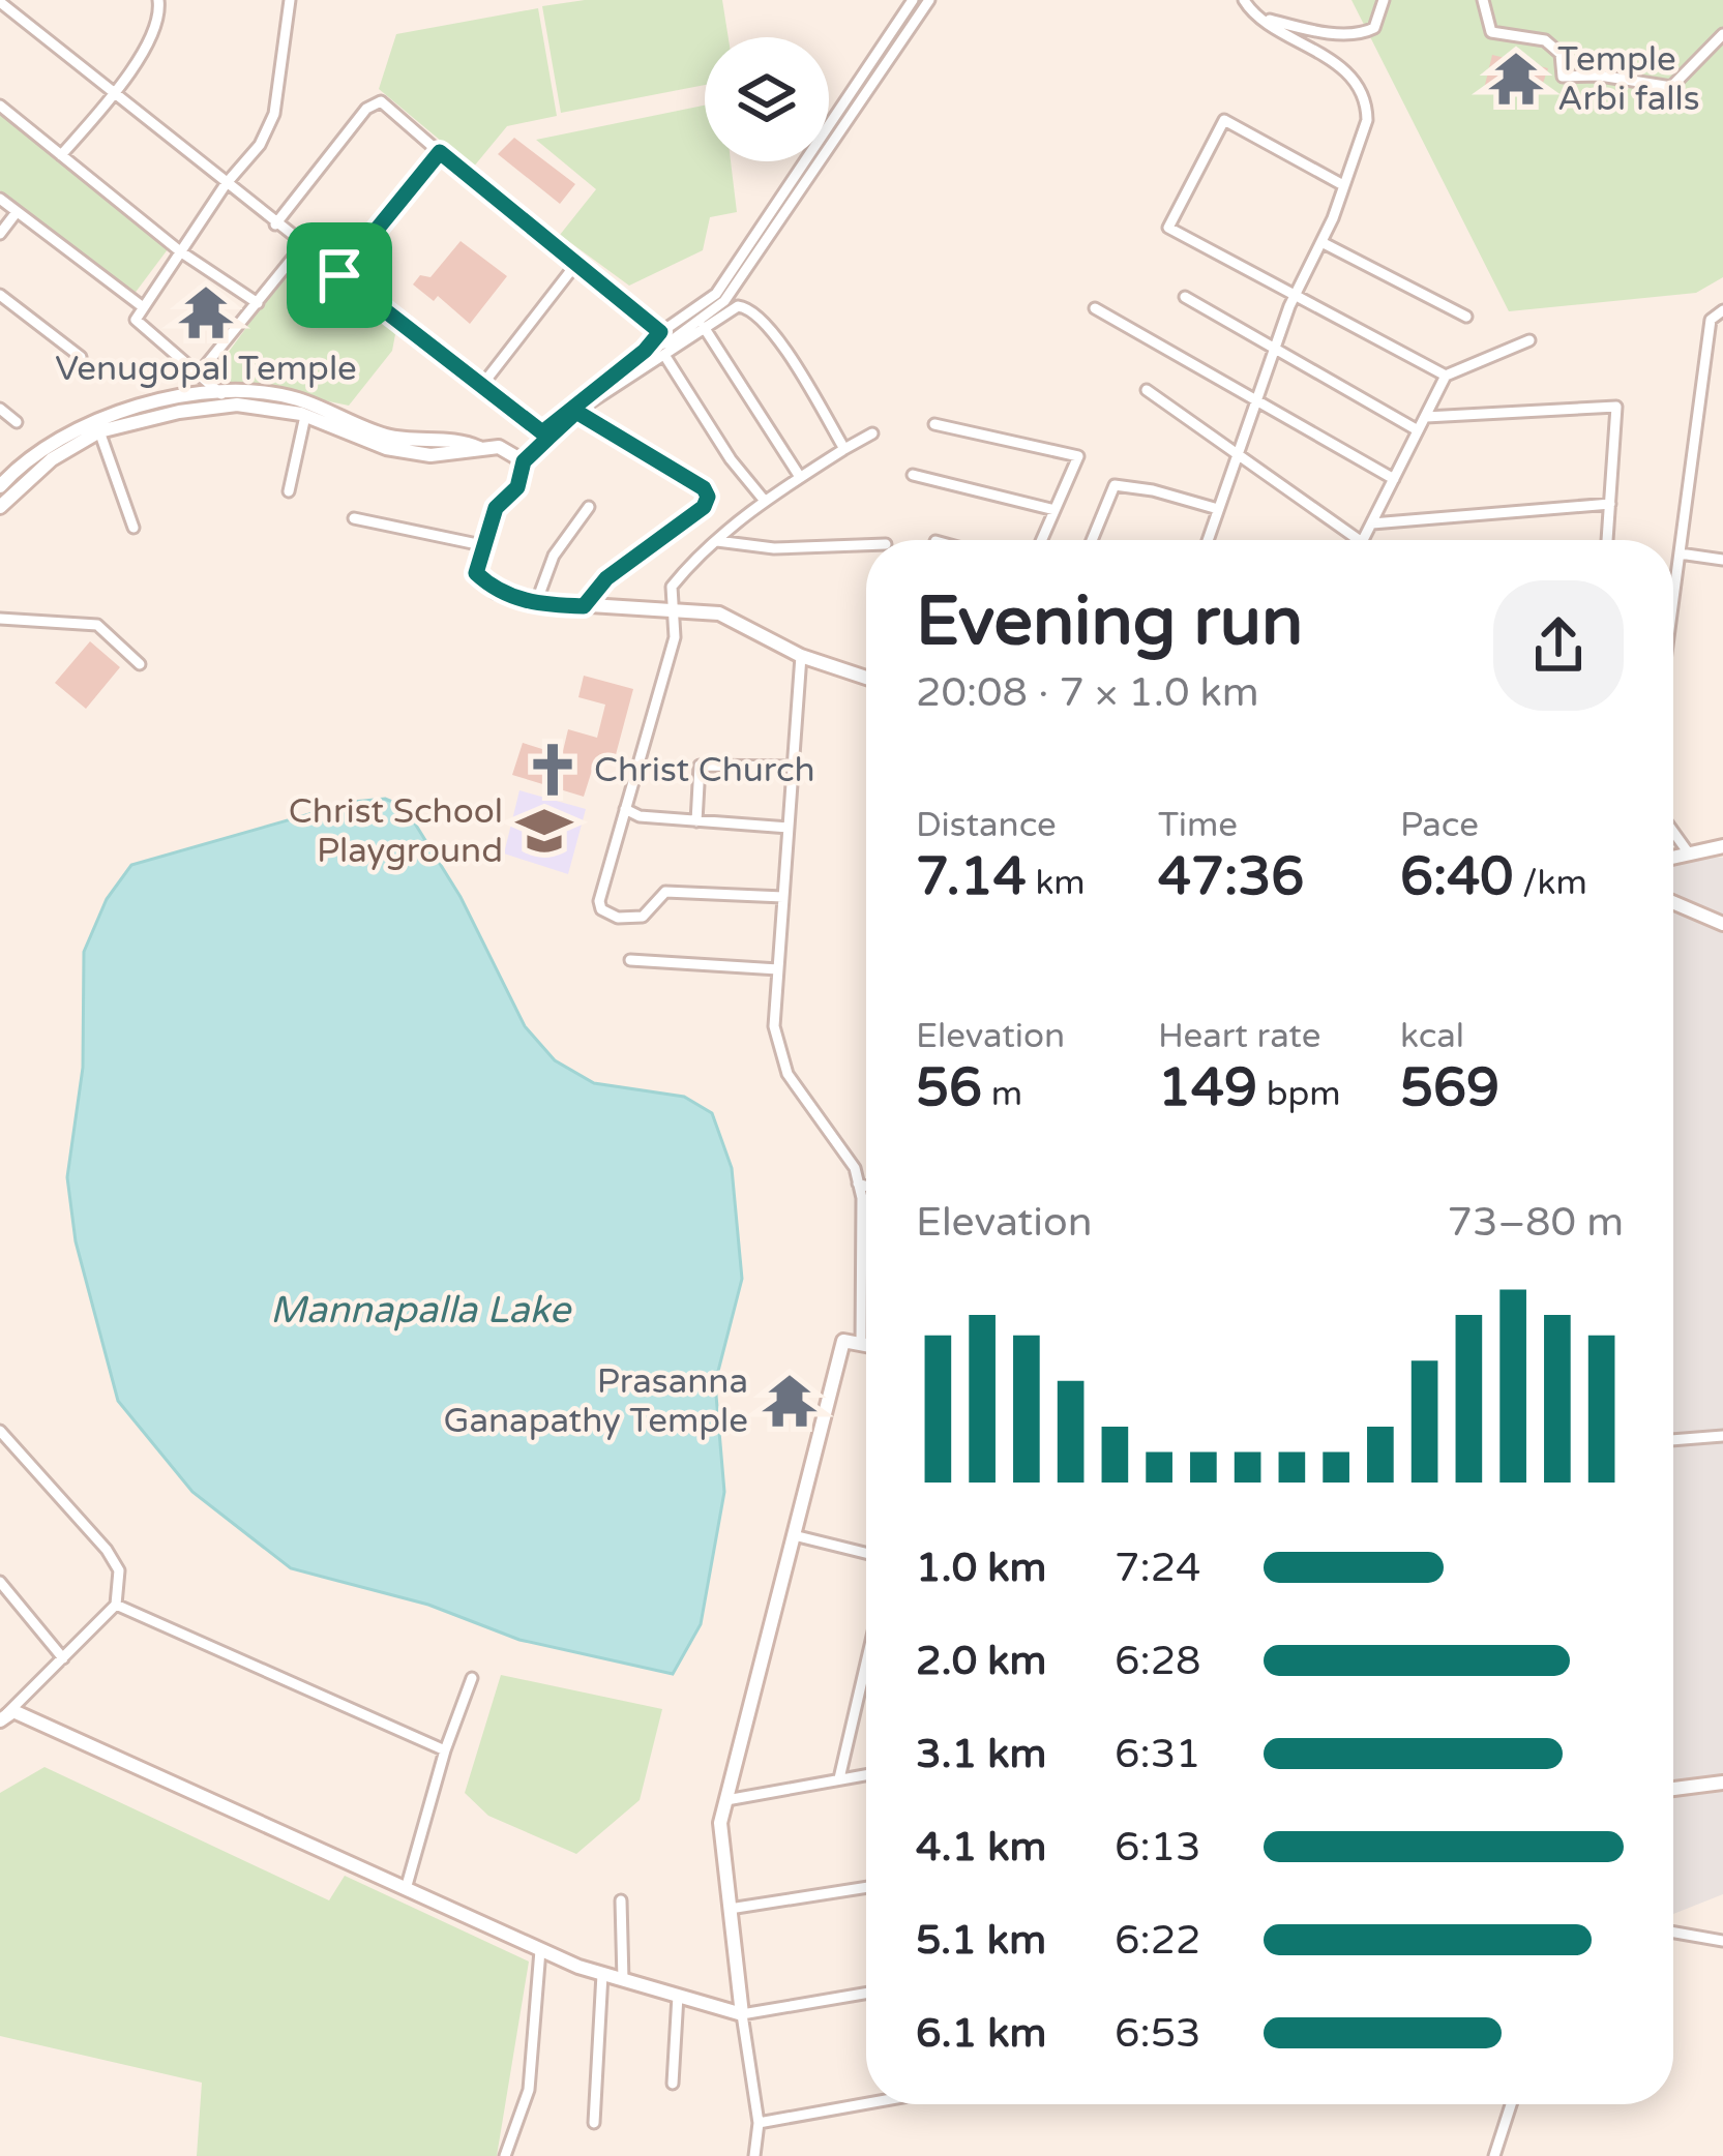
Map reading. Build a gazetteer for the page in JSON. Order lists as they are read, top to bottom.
{
  "water": ["Mannapalla Lake"],
  "places": {
    "temple": ["Temple Arbi falls", "Venugopal Temple", "Prasanna Ganapathy Temple"],
    "church": ["Christ Church"],
    "school or university": ["Christ School Playground"]
  },
  "page": {
    "heading": ["Evening run", "20:08 · 7 × 1.0 km"],
    "stats": [
      ["Distance", "7.14 km"],
      ["Time", "47:36"],
      ["Pace", "6:40 /km"],
      ["Elevation", "56 m"],
      ["Heart rate", "149 bpm"],
      ["kcal", "569"]
    ],
    "chart": ["Elevation", "73–80 m"],
    "list": [
      {
        "name": "1.0 km",
        "note": "7:24"
      },
      {
        "name": "2.0 km",
        "note": "6:28"
      },
      {
        "name": "3.1 km",
        "note": "6:31"
      },
      {
        "name": "4.1 km",
        "note": "6:13"
      },
      {
        "name": "5.1 km",
        "note": "6:22"
      },
      {
        "name": "6.1 km",
        "note": "6:53"
      }
    ]
  }
}
